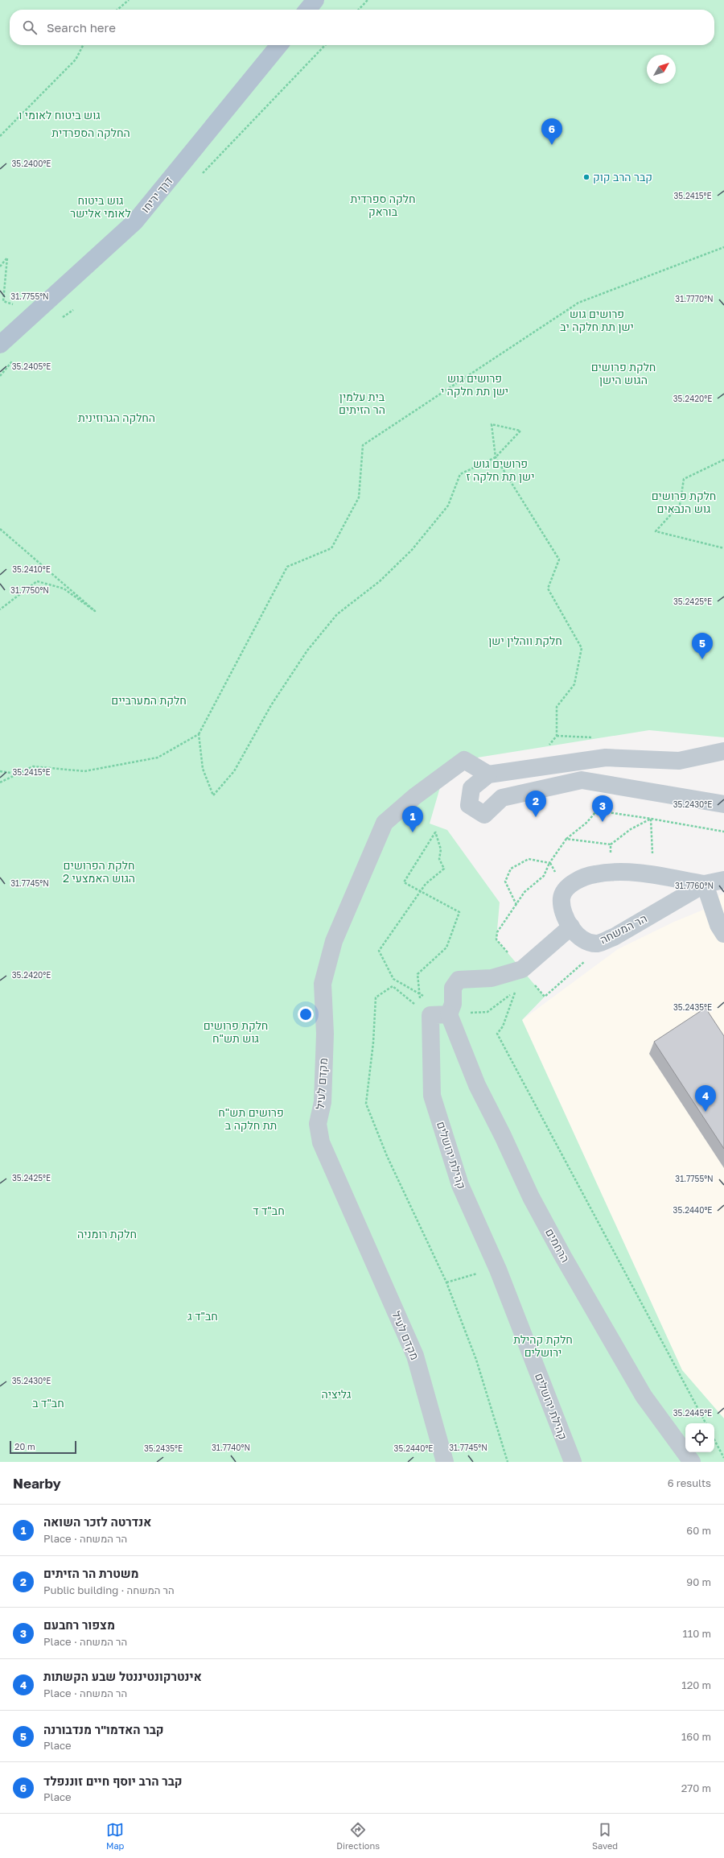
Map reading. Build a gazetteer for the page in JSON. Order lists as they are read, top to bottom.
{
  "streets": {
    "main road": ["דרך יריחו"],
    "street": [
      "הר המשחה",
      "מקדם לעיל",
      "קהילת ירושלים",
      "הרחמים"
    ]
  },
  "parks": [
    "גוש ביטוח לאומי ו",
    "החלקה הספרדית",
    "חלקה ספרדית בוראק",
    "גוש ביטוח לאומי אלישר",
    "פרושים גוש ישן תת חלקה יב",
    "חלקת פרושים הגוש הישן",
    "פרושים גוש ישן תת חלקה י",
    "בית עלמין הר הזיתים",
    "החלקה הגרוזינית",
    "פרושים גוש ישן תת חלקה ז",
    "חלקת פרושים גוש הנבאים",
    "חלקת ווהלין ישן",
    "חלקת המערביים",
    "חלקת הפרושים הגוש האמצעי 2",
    "חלקת פרושים גוש תש\"ח",
    "פרושים תש\"ח תת חלקה ב",
    "חב\"ד ד",
    "חלקת רומניה",
    "חב\"ד ג",
    "חלקת קהילת ירושלים",
    "גליציה",
    "חב\"ד ב"
  ],
  "places": ["קבר הרב קוק"],
  "scale_bar": "20 m",
  "north": "top right",
  "page": {
    "search": "Search here",
    "pins": [
      "6",
      "5",
      "2",
      "3",
      "1",
      "4"
    ],
    "scale": "20 m",
    "heading": ["Nearby", "6 results"],
    "list": [
      {
        "mark": "1",
        "name": "אנדרטה לזכר השואה",
        "note": "Place · הר המשחה",
        "value": "60 m"
      },
      {
        "mark": "2",
        "name": "משטרת הר הזיתים",
        "note": "Public building · הר המשחה",
        "value": "90 m"
      },
      {
        "mark": "3",
        "name": "מצפור רחבעם",
        "note": "Place · הר המשחה",
        "value": "110 m"
      },
      {
        "mark": "4",
        "name": "אינטרקונטיננטל שבע הקשתות",
        "note": "Place · הר המשחה",
        "value": "120 m"
      },
      {
        "mark": "5",
        "name": "קבר האדמו\"ר מנדבורנה",
        "note": "Place",
        "value": "160 m"
      },
      {
        "mark": "6",
        "name": "קבר הרב יוסף חיים זוננפלד",
        "note": "Place",
        "value": "270 m"
      }
    ],
    "nav": ["Map", "Directions", "Saved"]
  },
  "coordinates": [
    "35.2400°E",
    "35.2415°E",
    "31.7755°N",
    "31.7770°N",
    "35.2405°E",
    "35.2420°E",
    "35.2410°E",
    "31.7750°N",
    "35.2425°E",
    "35.2430°E",
    "31.7745°N",
    "31.7760°N",
    "35.2435°E",
    "35.2440°E",
    "35.2445°E",
    "31.7740°N"
  ]
}
